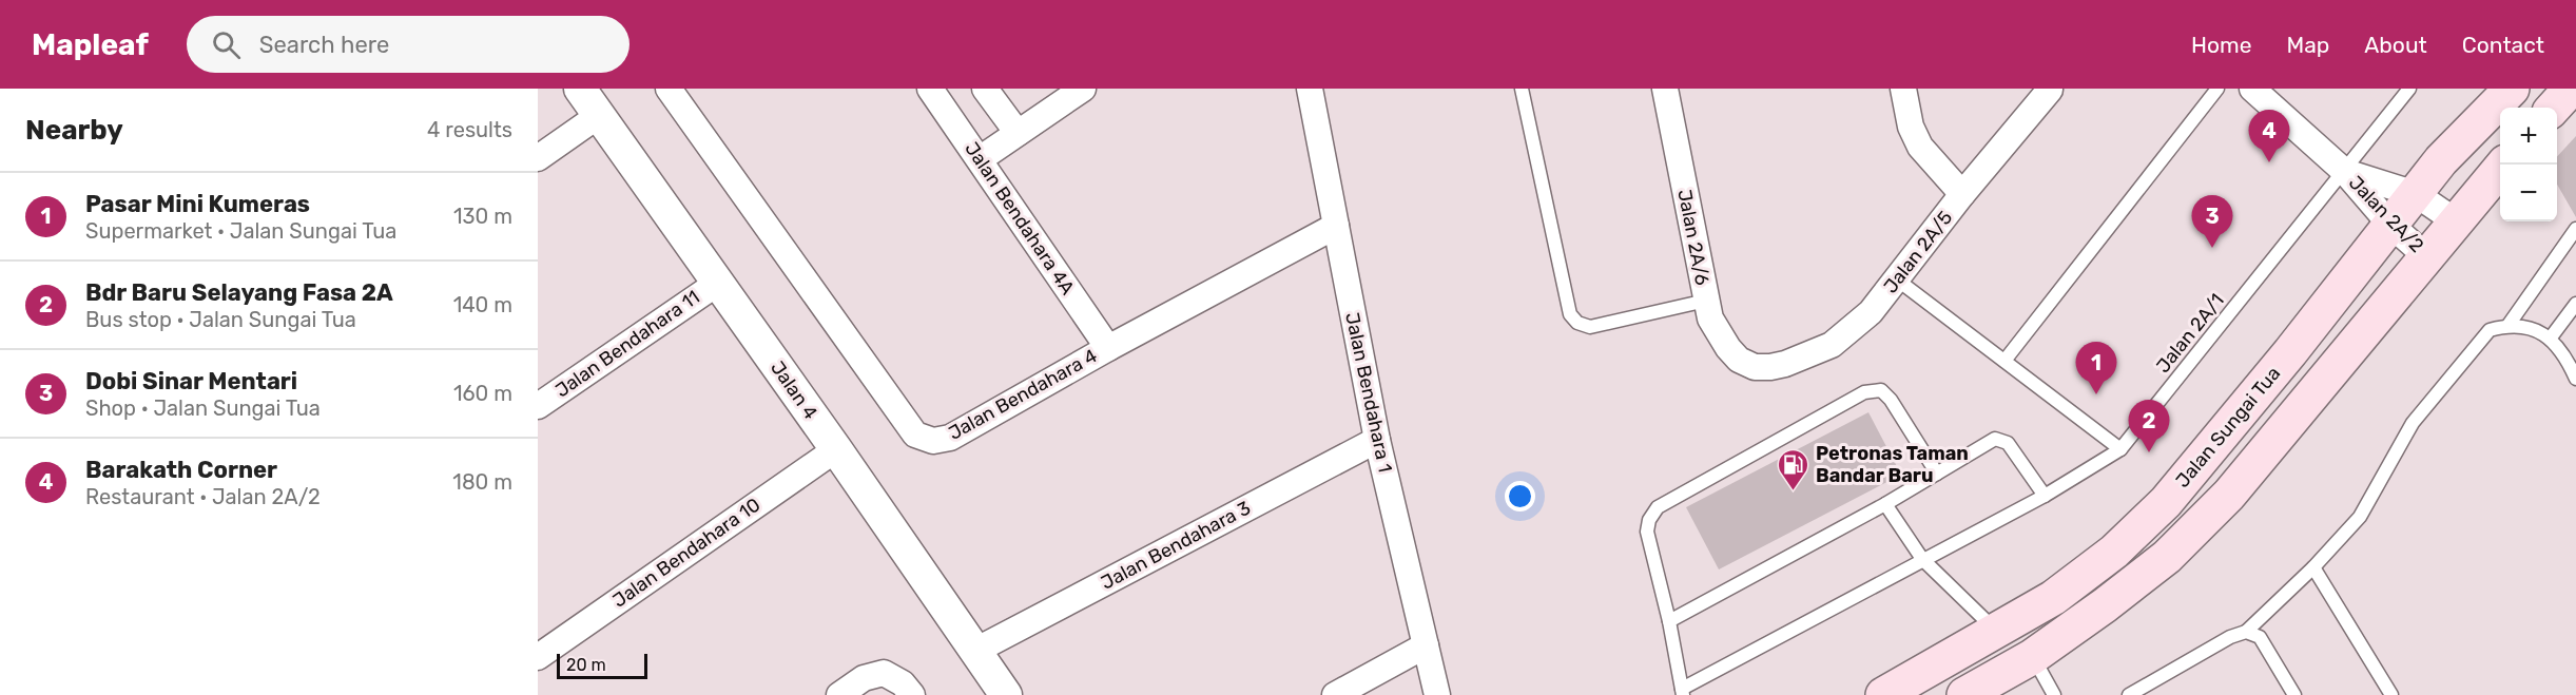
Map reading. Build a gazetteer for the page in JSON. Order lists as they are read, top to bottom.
{
  "streets": {
    "main road": ["Jalan Sungai Tua"],
    "street": [
      "Jalan 2A/2",
      "Jalan Bendahara 4A",
      "Jalan 2A/6",
      "Jalan 2A/5",
      "Jalan Bendahara 11",
      "Jalan 4",
      "Jalan Bendahara 1",
      "Jalan Bendahara 4",
      "Jalan Bendahara 3",
      "Jalan Bendahara 10"
    ],
    "lane": ["Jalan 2A/1"]
  },
  "crossings": [
    ["Jalan 2A/2", "Jalan 2A/1"],
    ["Jalan 2A/2", "Jalan Sungai Tua"],
    ["Jalan Bendahara 4A", "Jalan Bendahara 4"],
    ["Jalan 2A/6", "Jalan 2A/5"],
    ["Jalan Bendahara 11", "Jalan 4"],
    ["Jalan 4", "Jalan Bendahara 3"],
    ["Jalan 4", "Jalan Bendahara 10"],
    ["Jalan Bendahara 1", "Jalan Bendahara 4"],
    ["Jalan Bendahara 1", "Jalan Bendahara 3"]
  ],
  "places": {
    "fuel station": ["Petronas Taman Bandar Baru"]
  },
  "scale_bar": "20 m",
  "page": {
    "header": "Mapleaf",
    "search": "Search here",
    "nav": [
      "Home",
      "Map",
      "About",
      "Contact"
    ],
    "heading": ["Nearby", "4 results"],
    "map_buttons": ["+", "−"],
    "pins": [
      "4",
      "3",
      "1",
      "2"
    ],
    "list": [
      {
        "mark": "1",
        "name": "Pasar Mini Kumeras",
        "note": "Supermarket · Jalan Sungai Tua",
        "value": "130 m"
      },
      {
        "mark": "2",
        "name": "Bdr Baru Selayang Fasa 2A",
        "note": "Bus stop · Jalan Sungai Tua",
        "value": "140 m"
      },
      {
        "mark": "3",
        "name": "Dobi Sinar Mentari",
        "note": "Shop · Jalan Sungai Tua",
        "value": "160 m"
      },
      {
        "mark": "4",
        "name": "Barakath Corner",
        "note": "Restaurant · Jalan 2A/2",
        "value": "180 m"
      }
    ],
    "scale": "20 m"
  }
}
